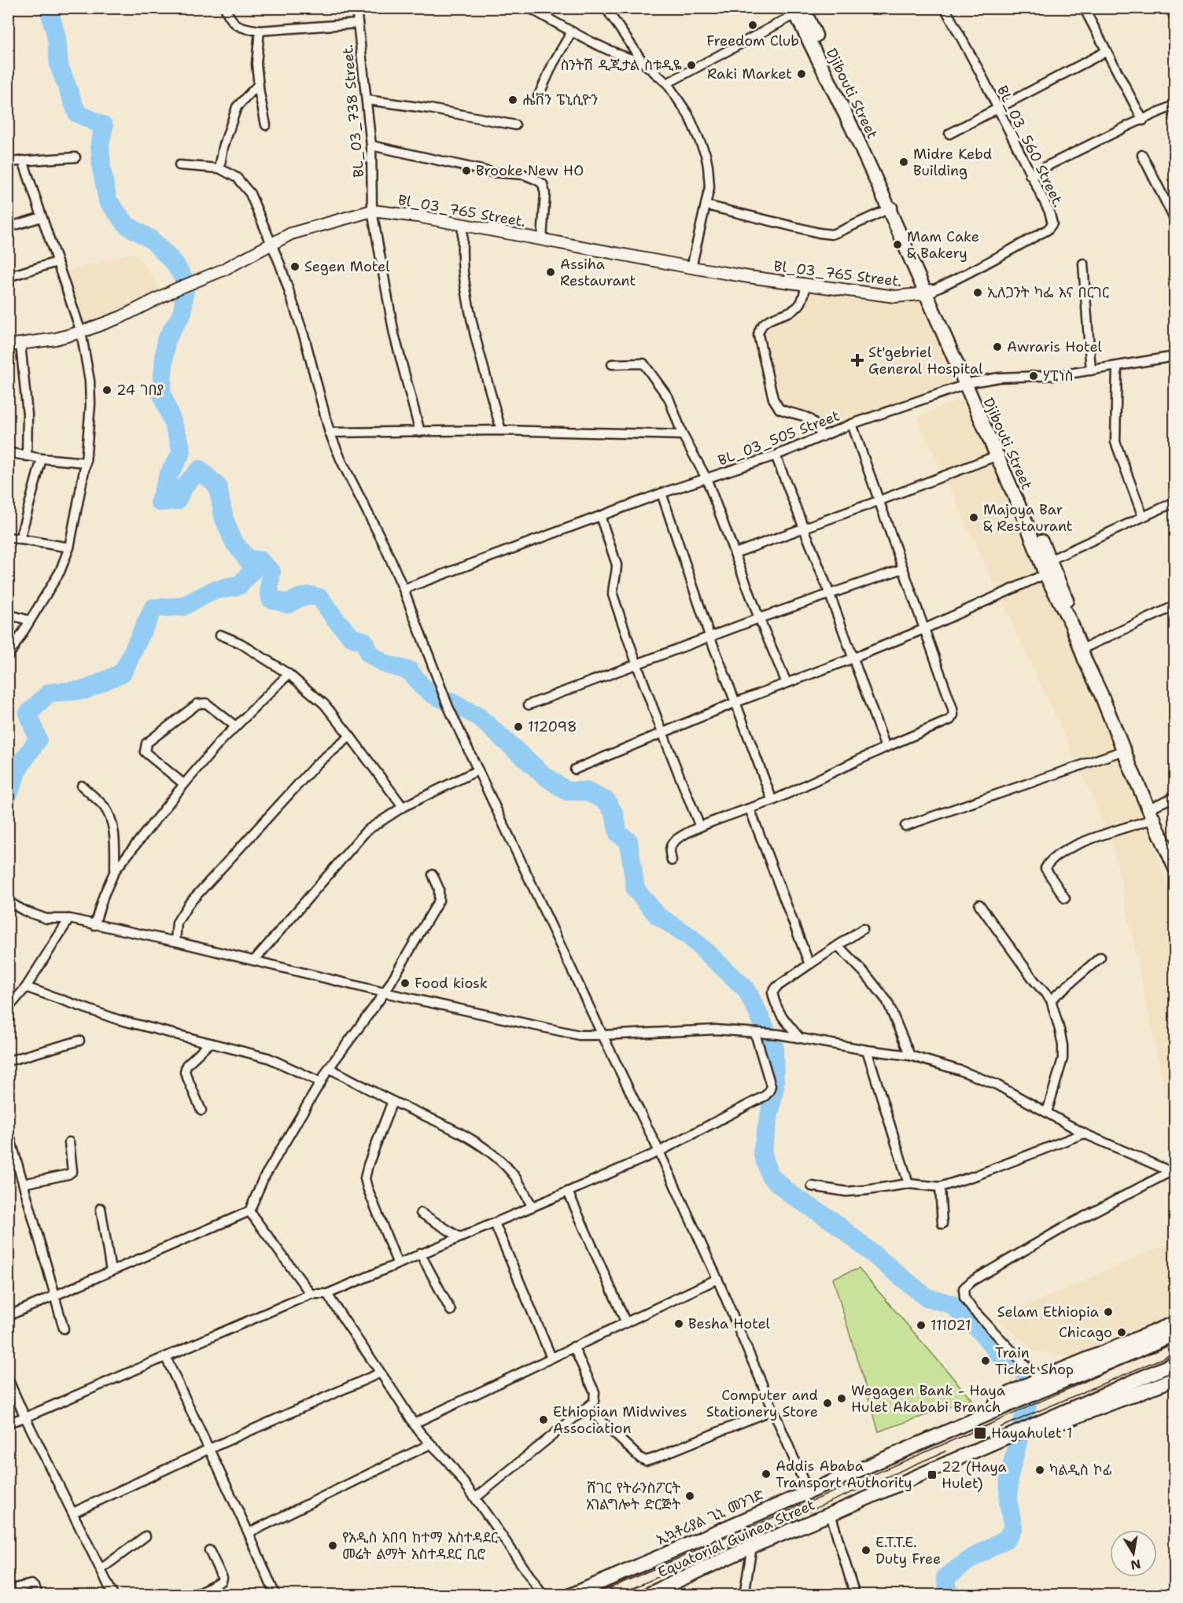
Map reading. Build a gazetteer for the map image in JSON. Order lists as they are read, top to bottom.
{
  "streets": {
    "main road": ["Djibouti Street", "ኢኳቶሪያል ጊኒ መንገድ", "Equatorial Guinea Street"],
    "street": [
      "BL_03_738 Street.",
      "BL_03_560 Street.",
      "Bl_03_765 Street.",
      "BL_03_505 Street"
    ]
  },
  "crossings": [
    ["Djibouti Street", "BL_03_560 Street."],
    ["Djibouti Street", "Bl_03_765 Street."],
    ["Djibouti Street", "BL_03_505 Street"],
    ["BL_03_738 Street.", "Bl_03_765 Street."],
    ["BL_03_560 Street.", "Bl_03_765 Street."]
  ],
  "places": {
    "other": [
      "Freedom Club",
      "ስንትሽ ዲጂታል ስቱዲዬ",
      "Raki Market",
      "ሔቨን ፔኒሲዮን",
      "Midre Kebd Building",
      "Brooke New HO",
      "Mam Cake & Bakery",
      "Segen Motel",
      "Assiha Restaurant",
      "ኢለጋንት ካፌ እና በርገር",
      "Awraris Hotel",
      "ሃፒነስ",
      "24 ገበያ",
      "Majoya Bar & Restaurant",
      "112098",
      "Food kiosk",
      "Selam Ethiopia",
      "Besha Hotel",
      "111021",
      "Chicago",
      "Train Ticket Shop",
      "Wegagen Bank - Haya Hulet Akababi Branch",
      "Computer and Stationery Store",
      "Ethiopian Midwives Association",
      "ካልዲስ ኮፊ",
      "Addis Ababa Transport Authority",
      "ሸገር የትራንስፖርት አገልግሎት ድርጅት",
      "የአዲስ አበባ ከተማ አስተዳደር መሬት ልማት አስተዳደር ቢሮ",
      "E.T.T.E. Duty Free"
    ],
    "health": ["St'gebriel General Hospital"],
    "transit": ["Hayahulet 1", "22 (Haya Hulet)"]
  },
  "north": "bottom"
}
